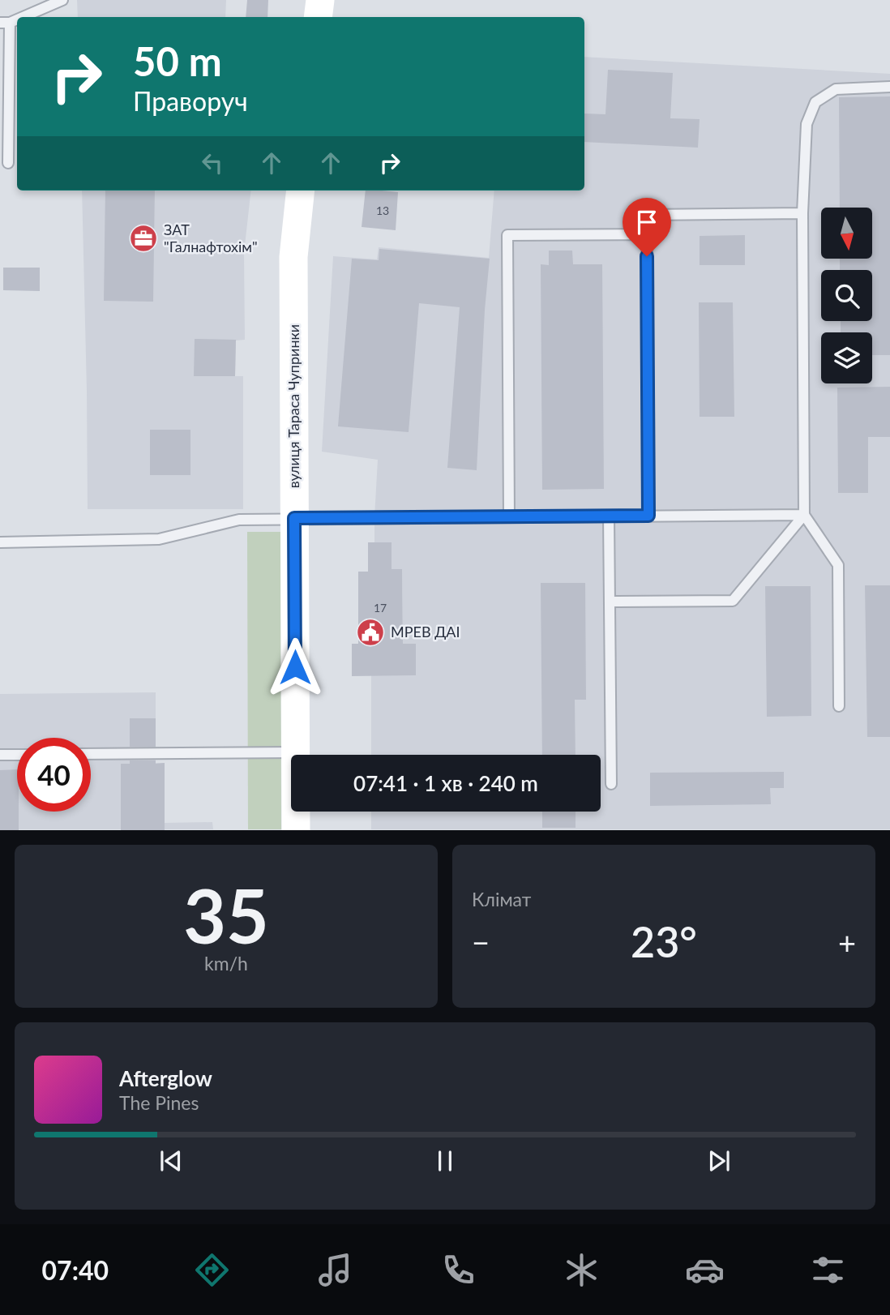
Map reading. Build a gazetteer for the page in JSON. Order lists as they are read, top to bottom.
{
  "streets": {
    "street": ["вулиця Тараса Чупринки"]
  },
  "places": {
    "office": ["ЗАТ \"Галнафтохім\""],
    "public building": ["МРЕВ ДАІ"]
  },
  "house_numbers": ["13", "17"],
  "north": "bottom",
  "page": {
    "turn": ["50 m", "Праворуч"],
    "limit": "40",
    "trip": "07:41 · 1 хв · 240 m",
    "tile": [
      ["35", "km/h"],
      "Клімат"
    ],
    "heat": ["−", "23°", "+"],
    "song": ["Afterglow", "The Pines"],
    "tabs": "07:40"
  }
}
